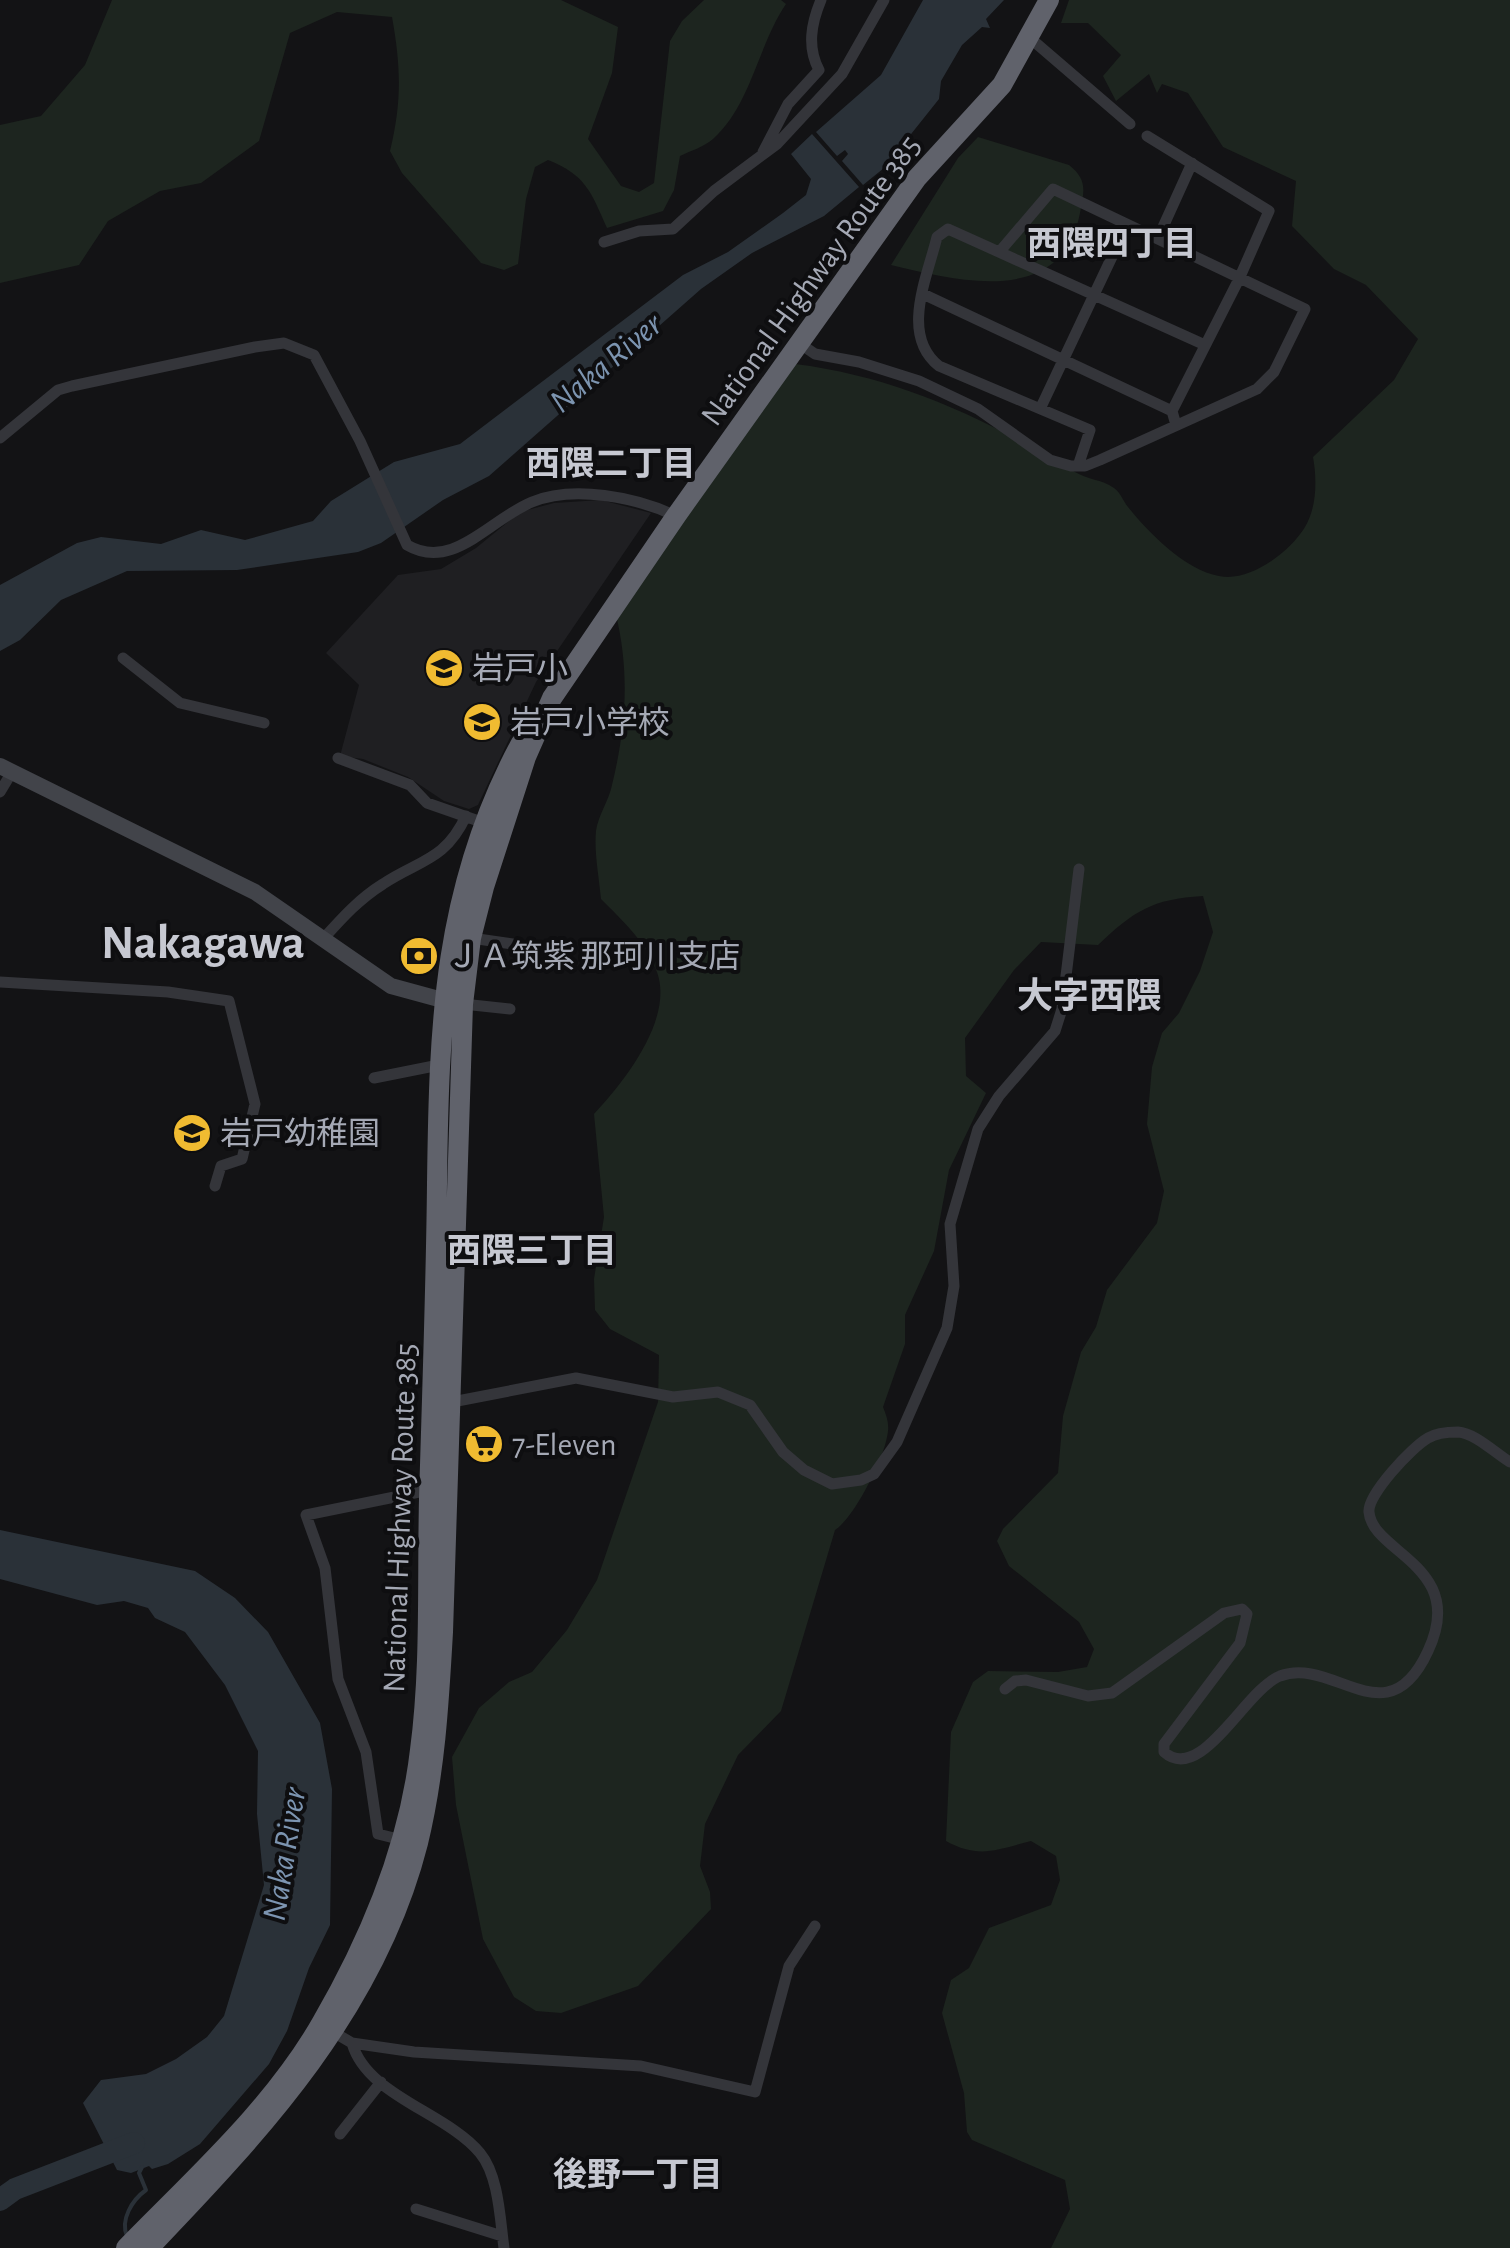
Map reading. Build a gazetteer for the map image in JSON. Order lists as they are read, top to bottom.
{
  "streets": {
    "highway": ["National Highway Route 385"]
  },
  "districts": [
    "西隈四丁目",
    "西隈二丁目",
    "Nakagawa",
    "大字西隈",
    "西隈三丁目",
    "後野一丁目"
  ],
  "water": ["Naka River"],
  "places": {
    "school or university": ["岩戸小", "岩戸小学校", "岩戸幼稚園"],
    "bank": ["ＪＡ筑紫 那珂川支店"],
    "supermarket": ["7-Eleven"]
  }
}
